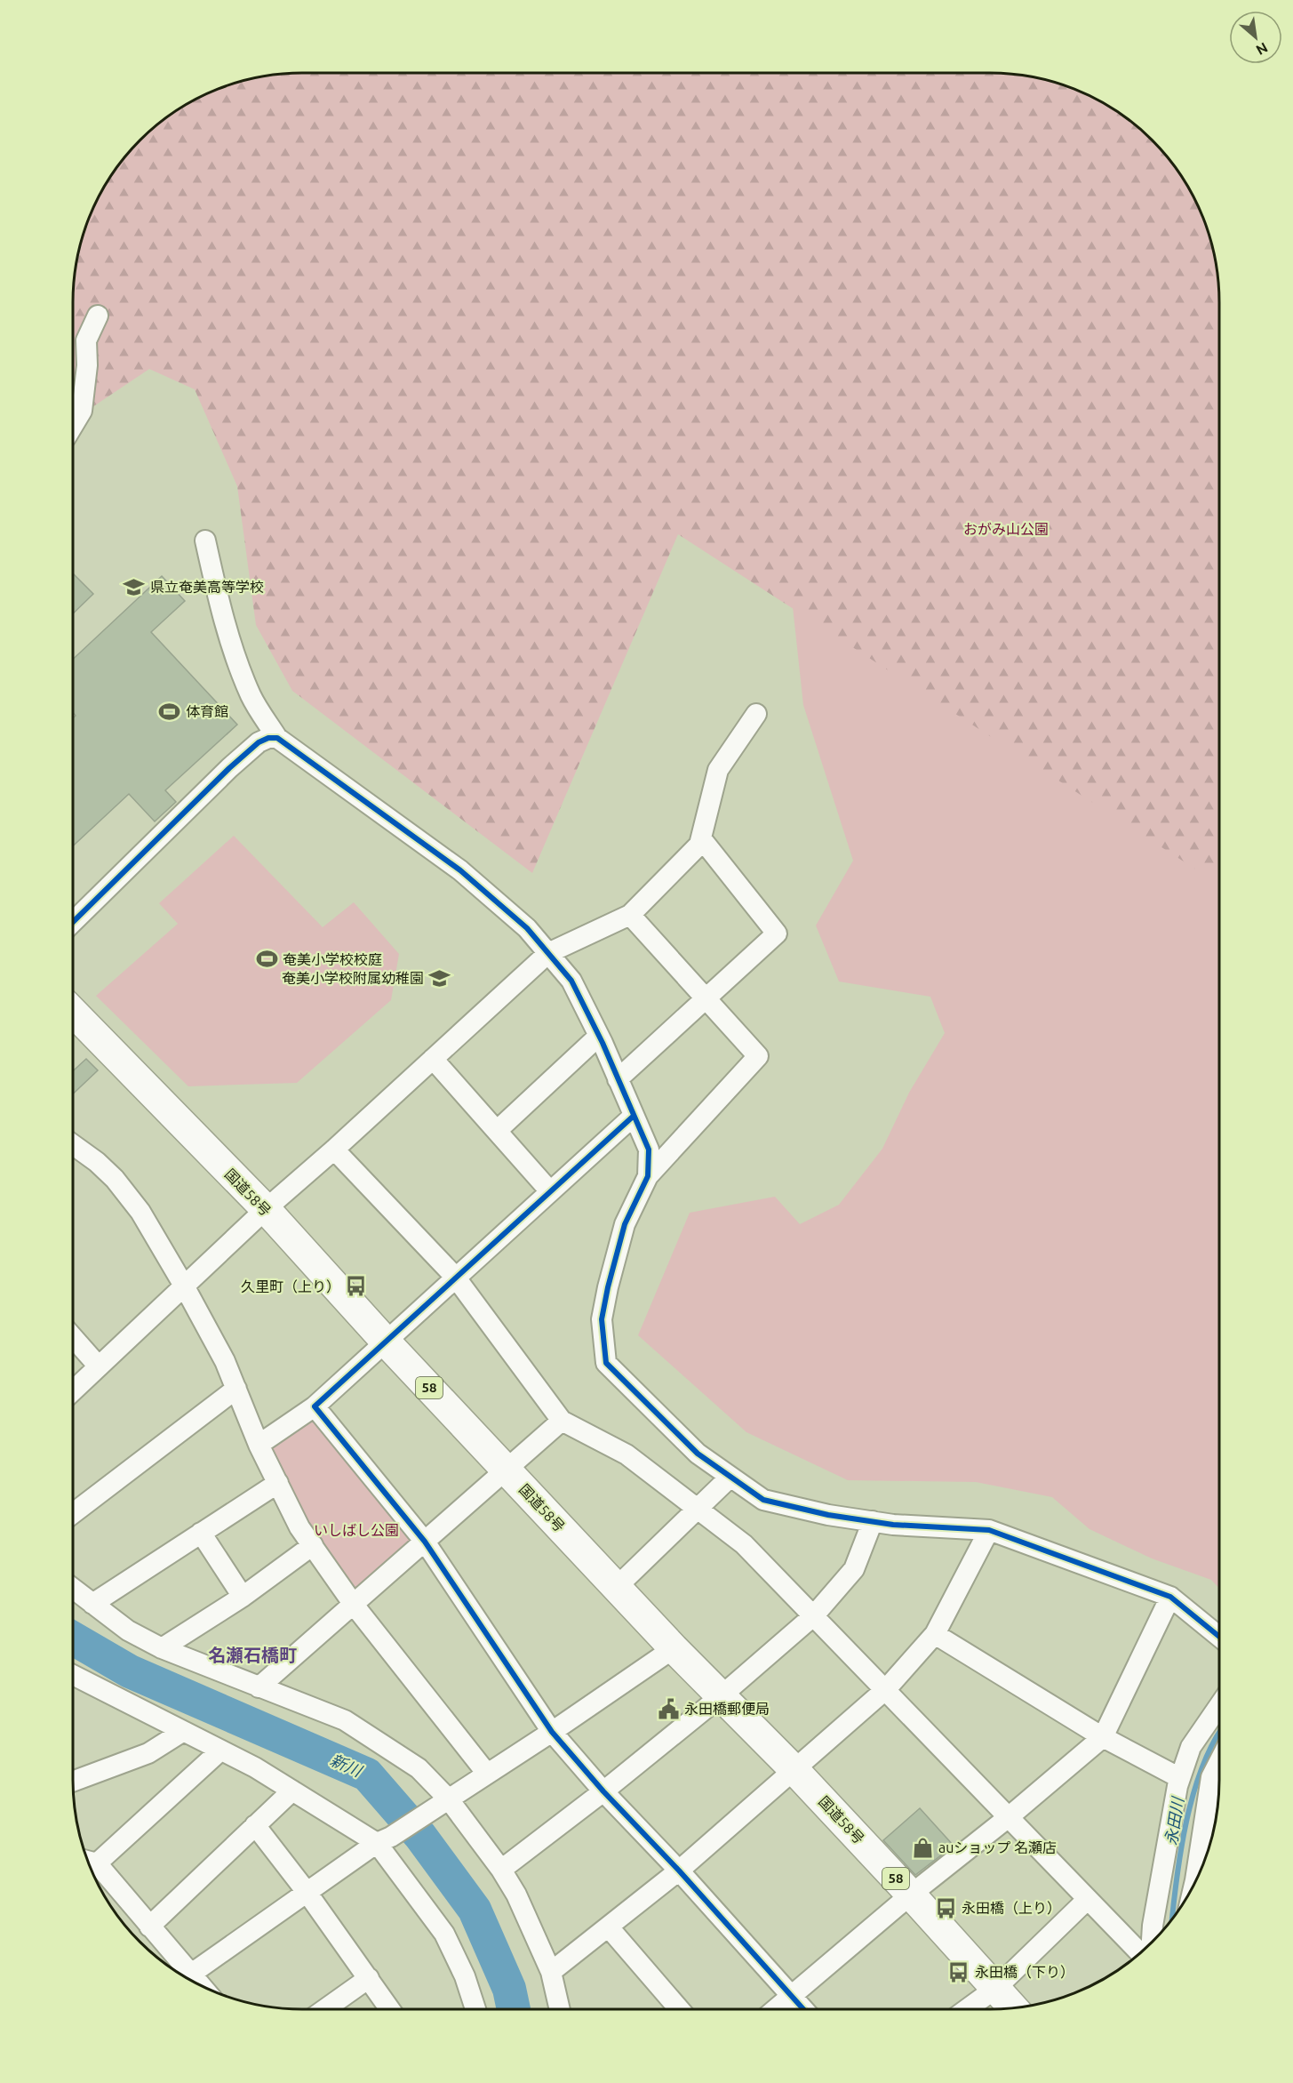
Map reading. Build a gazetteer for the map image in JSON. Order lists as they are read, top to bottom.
{
  "streets": {
    "highway": ["国道58号", "58"]
  },
  "districts": ["名瀬石橋町"],
  "water": ["新川", "永田川"],
  "parks": ["おがみ山公園", "いしばし公園"],
  "places": {
    "school or university": ["県立奄美高等学校", "奄美小学校附属幼稚園"],
    "sports": ["体育館", "奄美小学校校庭"],
    "bus stop": ["久里町（上り）", "永田橋（上り）", "永田橋（下り）"],
    "public building": ["永田橋郵便局"],
    "shop": ["auショップ 名瀬店"]
  },
  "north": "bottom right"
}
